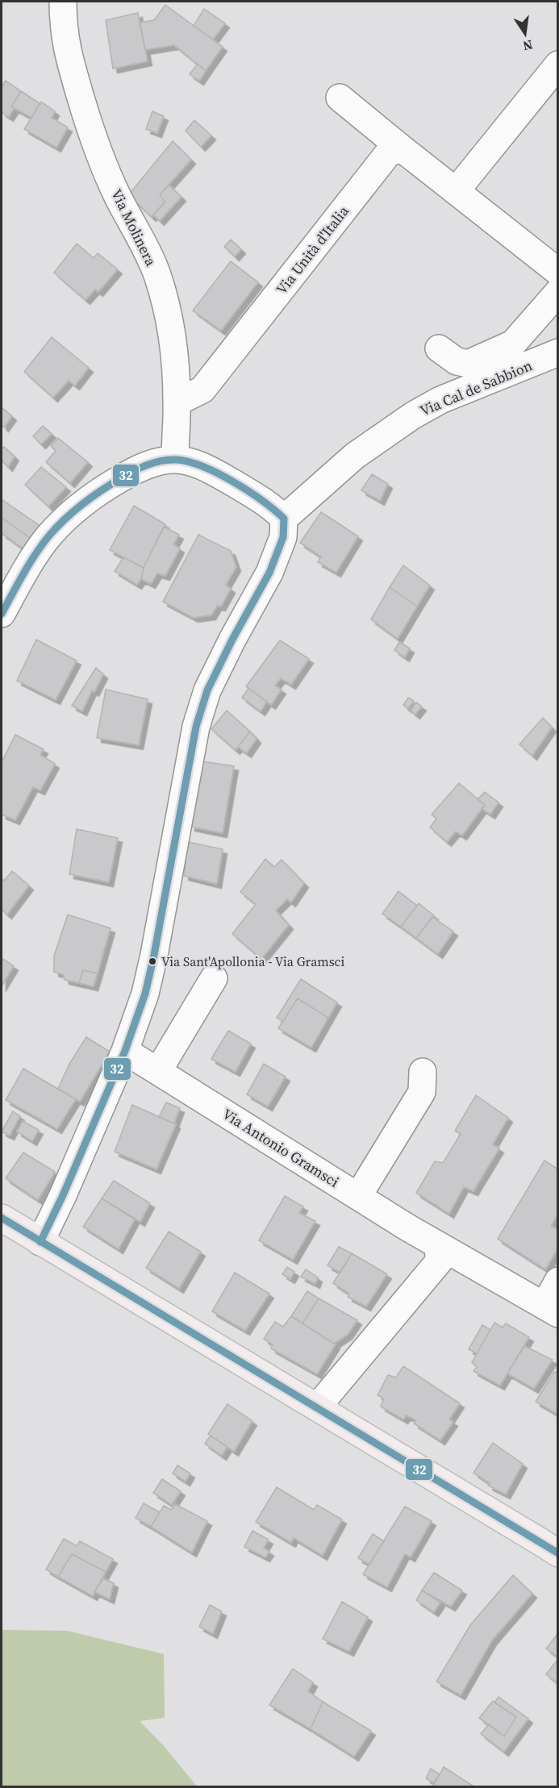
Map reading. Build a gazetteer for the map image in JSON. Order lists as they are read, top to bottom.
{
  "streets": {
    "street": [
      "Via Molinera",
      "Via Unità d'Italia",
      "Via Cal de Sabbion",
      "Via Antonio Gramsci"
    ]
  },
  "crossings": [
    ["Via Molinera", "Via Unità d'Italia"]
  ],
  "places": ["Via Sant'Apollonia - Via Gramsci"],
  "lines": ["transit line 32"],
  "north": "bottom"
}
